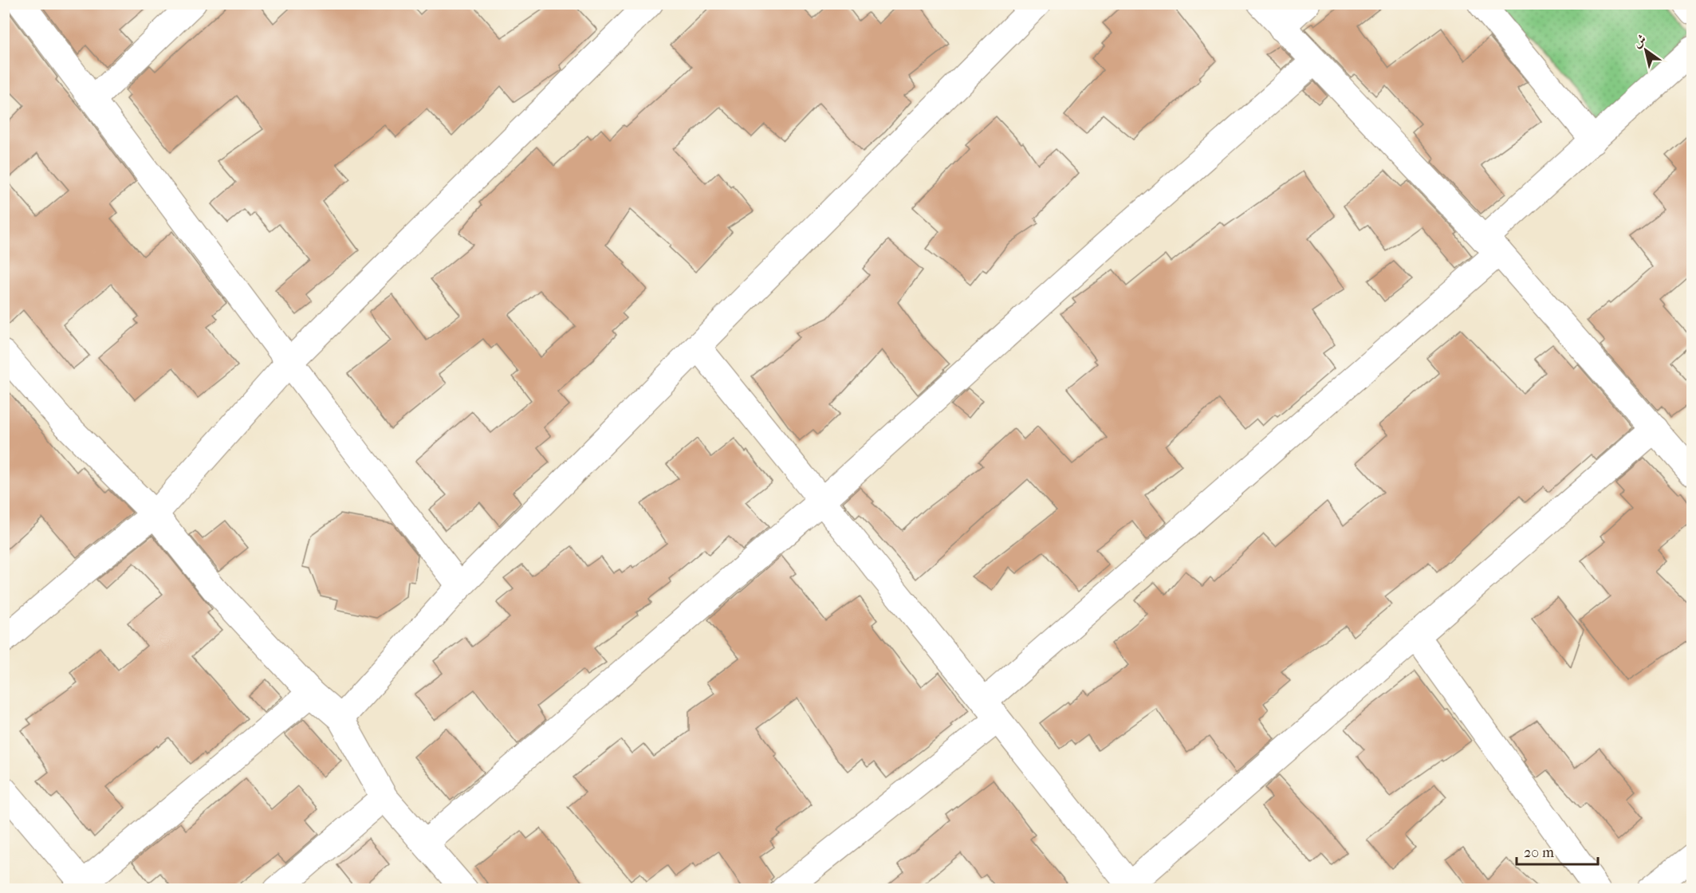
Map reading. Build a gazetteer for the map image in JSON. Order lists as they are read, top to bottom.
{
  "scale_bar": "20 m",
  "north": "top left"
}
